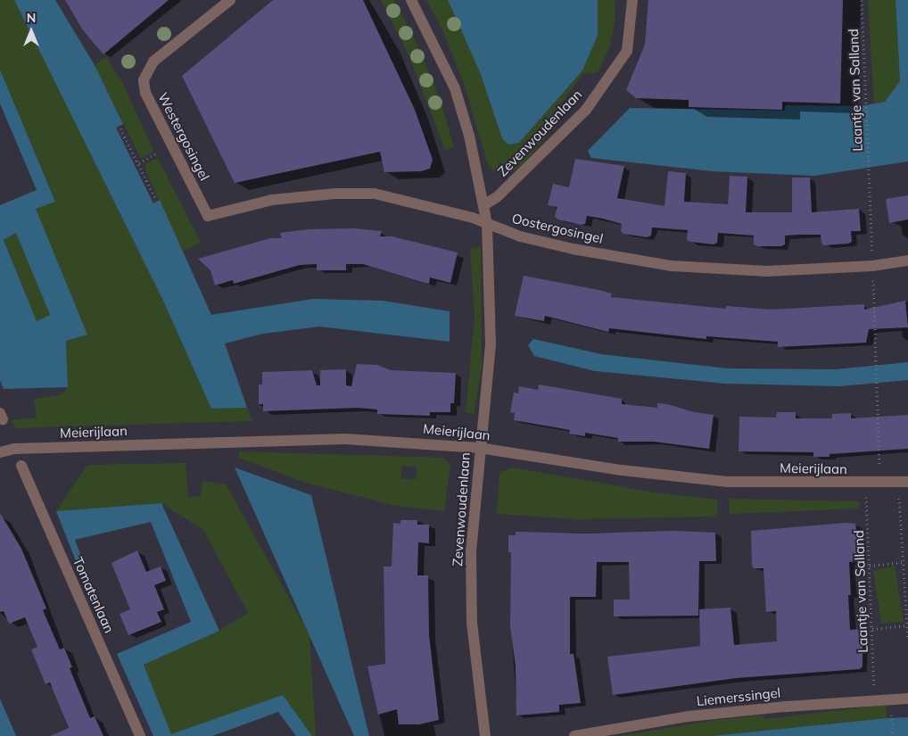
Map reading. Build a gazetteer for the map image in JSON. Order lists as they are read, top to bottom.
{
  "streets": {
    "street": [
      "Zevenwoudenlaan",
      "Westergosingel",
      "Oostergosingel",
      "Meierijlaan",
      "Tomatenlaan",
      "Liemerssingel"
    ],
    "path": ["Laantje van Salland"]
  },
  "crossings": [
    ["Laantje van Salland", "Meierijlaan"],
    ["Laantje van Salland", "Liemerssingel"],
    ["Zevenwoudenlaan", "Oostergosingel"],
    ["Zevenwoudenlaan", "Meierijlaan"],
    ["Westergosingel", "Oostergosingel"]
  ],
  "north": "top"
}
